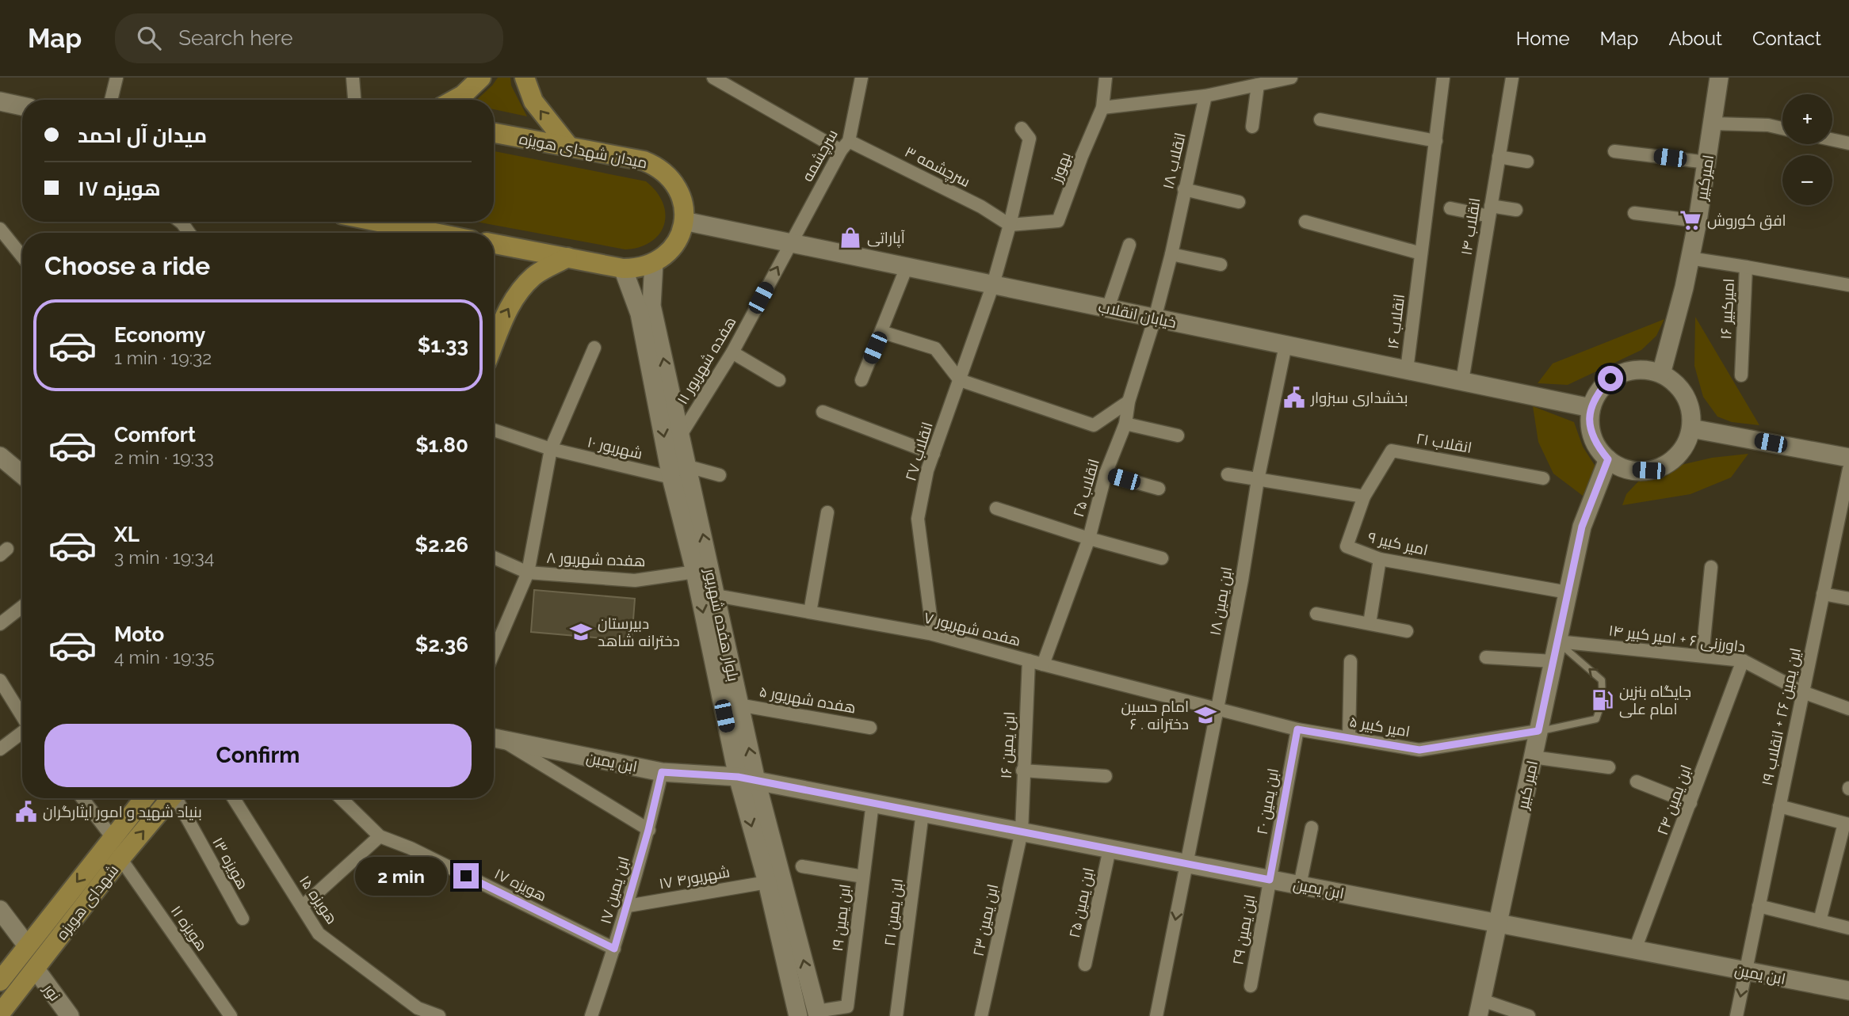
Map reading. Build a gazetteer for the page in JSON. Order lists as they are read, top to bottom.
{
  "streets": {
    "main road": [
      "میدان شهدای هویزه",
      "امیرکبیر",
      "خیابان انقلاب",
      "بلوار هفده شهریور",
      "ابن یمین",
      "امیر کبیر",
      "شهدای هویزه",
      "نور"
    ],
    "street": [
      "سرچشمه",
      "انقلاب ۱۸",
      "سرچشمه ۳",
      "بهورز",
      "انقلاب ۱۴",
      "امیرکبیر ۱۶",
      "انقلاب ۱۶",
      "هفده شهریور ۱۱",
      "انقلاب ۲۱",
      "شهریور ۱۰",
      "انقلاب ۲۷",
      "انقلاب ۲۵",
      "امیر کبیر ۹",
      "هفده شهریور ۸",
      "ابن یمین ۱۸",
      "هفده شهریور ۷",
      "داورزنی ۶ + امیر کبیر ۱۴",
      "هفده شهریور ۵",
      "این یمین ۲۶ + انقلاب ۱۹",
      "امیر کبیر ۵",
      "ابن یمین ۱۶",
      "ابن یمین ۲۴",
      "ابن یمین ۲۰",
      "هویزه ۱۳",
      "۱۷ شهریور۴",
      "هویزه ۱۷",
      "ابن یمین ۱۷",
      "هویزه ۱۵",
      "ابن یمین ۲۵",
      "ابن یمین ۲۱",
      "ابن یمین ۱۹",
      "ابن یمین ۲۳",
      "هویزه ۱۱",
      "ابن یمین ۲۹"
    ]
  },
  "crossings": [
    ["میدان شهدای هویزه", "خیابان انقلاب"],
    ["سرچشمه", "سرچشمه ۳"],
    ["سرچشمه", "خیابان انقلاب"],
    ["سرچشمه", "هفده شهریور ۱۱"],
    ["انقلاب ۱۸", "خیابان انقلاب"],
    ["انقلاب ۱۸", "انقلاب ۲۵"],
    ["سرچشمه ۳", "بهورز"],
    ["سرچشمه ۳", "انقلاب ۲۷"],
    ["بهورز", "انقلاب ۲۷"],
    ["امیرکبیر", "امیرکبیر ۱۶"],
    ["امیرکبیر", "خیابان انقلاب"],
    ["امیرکبیر", "امیر کبیر"],
    ["انقلاب ۱۴", "خیابان انقلاب"],
    ["خیابان انقلاب", "انقلاب ۱۶"],
    ["خیابان انقلاب", "هفده شهریور ۱۱"],
    ["خیابان انقلاب", "انقلاب ۲۷"],
    ["خیابان انقلاب", "انقلاب ۲۵"],
    ["خیابان انقلاب", "ابن یمین ۱۸"],
    ["خیابان انقلاب", "امیر کبیر"],
    ["هفده شهریور ۱۱", "بلوار هفده شهریور"],
    ["انقلاب ۲۱", "امیر کبیر ۹"],
    ["شهریور ۱۰", "بلوار هفده شهریور"],
    ["انقلاب ۲۷", "هفده شهریور ۷"],
    ["انقلاب ۲۵", "هفده شهریور ۷"],
    ["امیر کبیر ۹", "امیر کبیر"],
    ["هفده شهریور ۸", "بلوار هفده شهریور"],
    ["ابن یمین ۱۸", "هفده شهریور ۷"],
    ["ابن یمین ۱۸", "امیر کبیر ۵"],
    ["ابن یمین ۱۸", "ابن یمین"],
    ["بلوار هفده شهریور", "هفده شهریور ۷"],
    ["بلوار هفده شهریور", "هفده شهریور ۵"],
    ["بلوار هفده شهریور", "ابن یمین"],
    ["بلوار هفده شهریور", "۱۷ شهریور۴"],
    ["بلوار هفده شهریور", "ابن یمین ۱۹"],
    ["هفده شهریور ۷", "امیر کبیر ۵"],
    ["هفده شهریور ۷", "ابن یمین ۱۶"],
    ["داورزنی ۶ + امیر کبیر ۱۴", "این یمین ۲۶ + انقلاب ۱۹"],
    ["داورزنی ۶ + امیر کبیر ۱۴", "امیر کبیر"],
    ["داورزنی ۶ + امیر کبیر ۱۴", "ابن یمین ۲۴"],
    ["این یمین ۲۶ + انقلاب ۱۹", "ابن یمین"],
    ["امیر کبیر ۵", "امیر کبیر"],
    ["امیر کبیر ۵", "ابن یمین ۲۰"],
    ["ابن یمین ۱۶", "ابن یمین"],
    ["ابن یمین ۱۶", "ابن یمین ۲۳"],
    ["ابن یمین", "امیر کبیر"],
    ["ابن یمین", "ابن یمین ۲۴"],
    ["ابن یمین", "ابن یمین ۲۰"],
    ["ابن یمین", "ابن یمین ۱۷"],
    ["ابن یمین", "ابن یمین ۲۵"],
    ["ابن یمین", "ابن یمین ۲۱"],
    ["ابن یمین", "ابن یمین ۱۹"],
    ["ابن یمین", "ابن یمین ۲۳"],
    ["ابن یمین", "ابن یمین ۲۹"],
    ["ابن یمین ۲۰", "ابن یمین ۲۹"],
    ["۱۷ شهریور۴", "ابن یمین ۱۷"],
    ["هویزه ۱۷", "ابن یمین ۱۷"],
    ["شهدای هویزه", "هویزه ۱۱"],
    ["شهدای هویزه", "نور"]
  ],
  "one_way": ["هفده شهریور ۱۱"],
  "places": {
    "supermarket": ["افق کوروش"],
    "shop": ["آپاراتی"],
    "public building": ["بخشداری سبزوار", "بنیاد شهید و امور ایثارگران"],
    "school or university": ["دبیرستان دخترانه شاهد", "امام حسین ۶ . دخترانه"],
    "fuel station": ["جایگاه بنزین امام علی"]
  },
  "page": {
    "header": "Map",
    "search": "Search here",
    "nav": [
      "Home",
      "Map",
      "About",
      "Contact"
    ],
    "map_buttons": ["+", "−"],
    "banner": ["میدان آل احمد", "هویزه ۱۷"],
    "heading": "Choose a ride",
    "list": [
      {
        "name": "Economy",
        "note": "1 min · 19:32",
        "value": "$1.33"
      },
      {
        "name": "Comfort",
        "note": "2 min · 19:33",
        "value": "$1.80"
      },
      {
        "name": "XL",
        "note": "3 min · 19:34",
        "value": "$2.26"
      },
      {
        "name": "Moto",
        "note": "4 min · 19:35",
        "value": "$2.36"
      }
    ],
    "buttons": "Confirm",
    "bubble": "2 min"
  }
}
